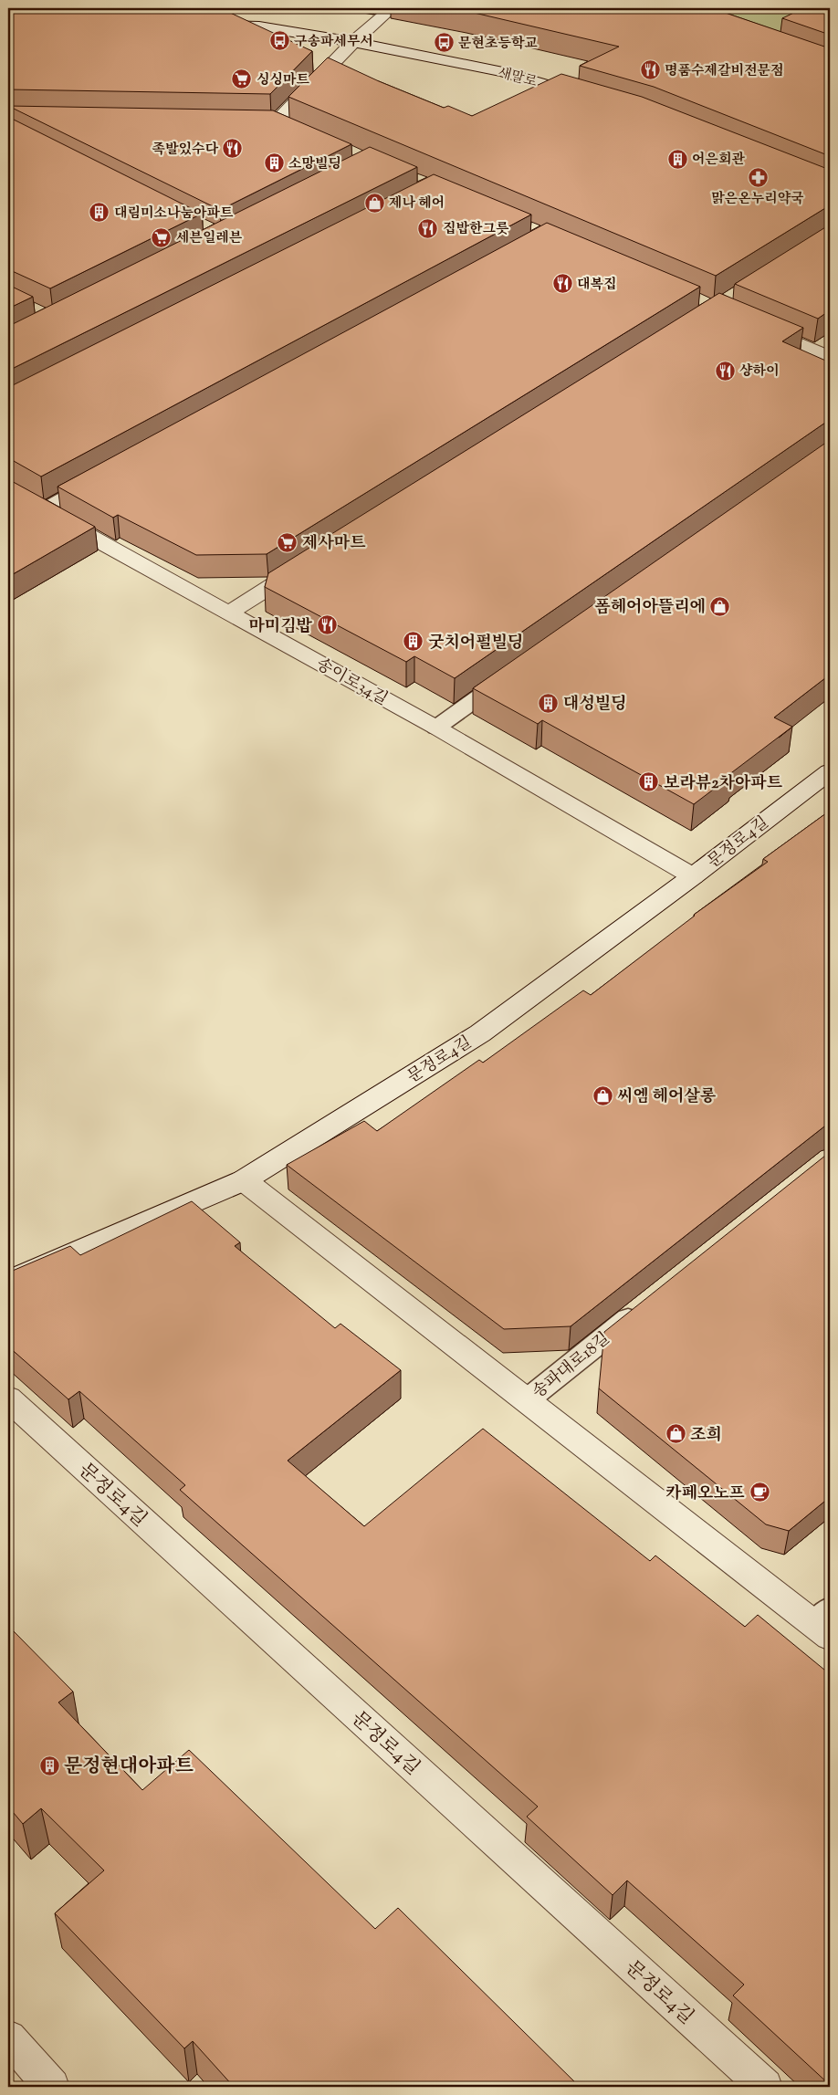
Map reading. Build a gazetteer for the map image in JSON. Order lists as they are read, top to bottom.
{
  "streets": {
    "street": [
      "새말로",
      "송이로34길",
      "문정로4길",
      "송파대로18길"
    ]
  },
  "crossings": [
    ["송이로34길", "문정로4길"],
    ["문정로4길", "송파대로18길"]
  ],
  "places": {
    "bus stop": ["구송파세무서", "문현초등학교"],
    "restaurant": [
      "명품수제갈비전문점",
      "족발있수다",
      "집밥한그릇",
      "대복집",
      "샹하이",
      "마미김밥"
    ],
    "supermarket": ["싱싱마트", "세븐일레븐", "제사마트"],
    "building": [
      "어은회관",
      "소망빌딩",
      "대림미소나눔아파트",
      "굿치어펄빌딩",
      "대성빌딩",
      "보라뷰2차아파트",
      "문정현대아파트"
    ],
    "pharmacy": ["맑은온누리약국"],
    "shop": [
      "제나 헤어",
      "폼헤어아뜰리에",
      "씨엠 헤어살롱",
      "조희"
    ],
    "cafe": ["카페오노프"]
  }
}
